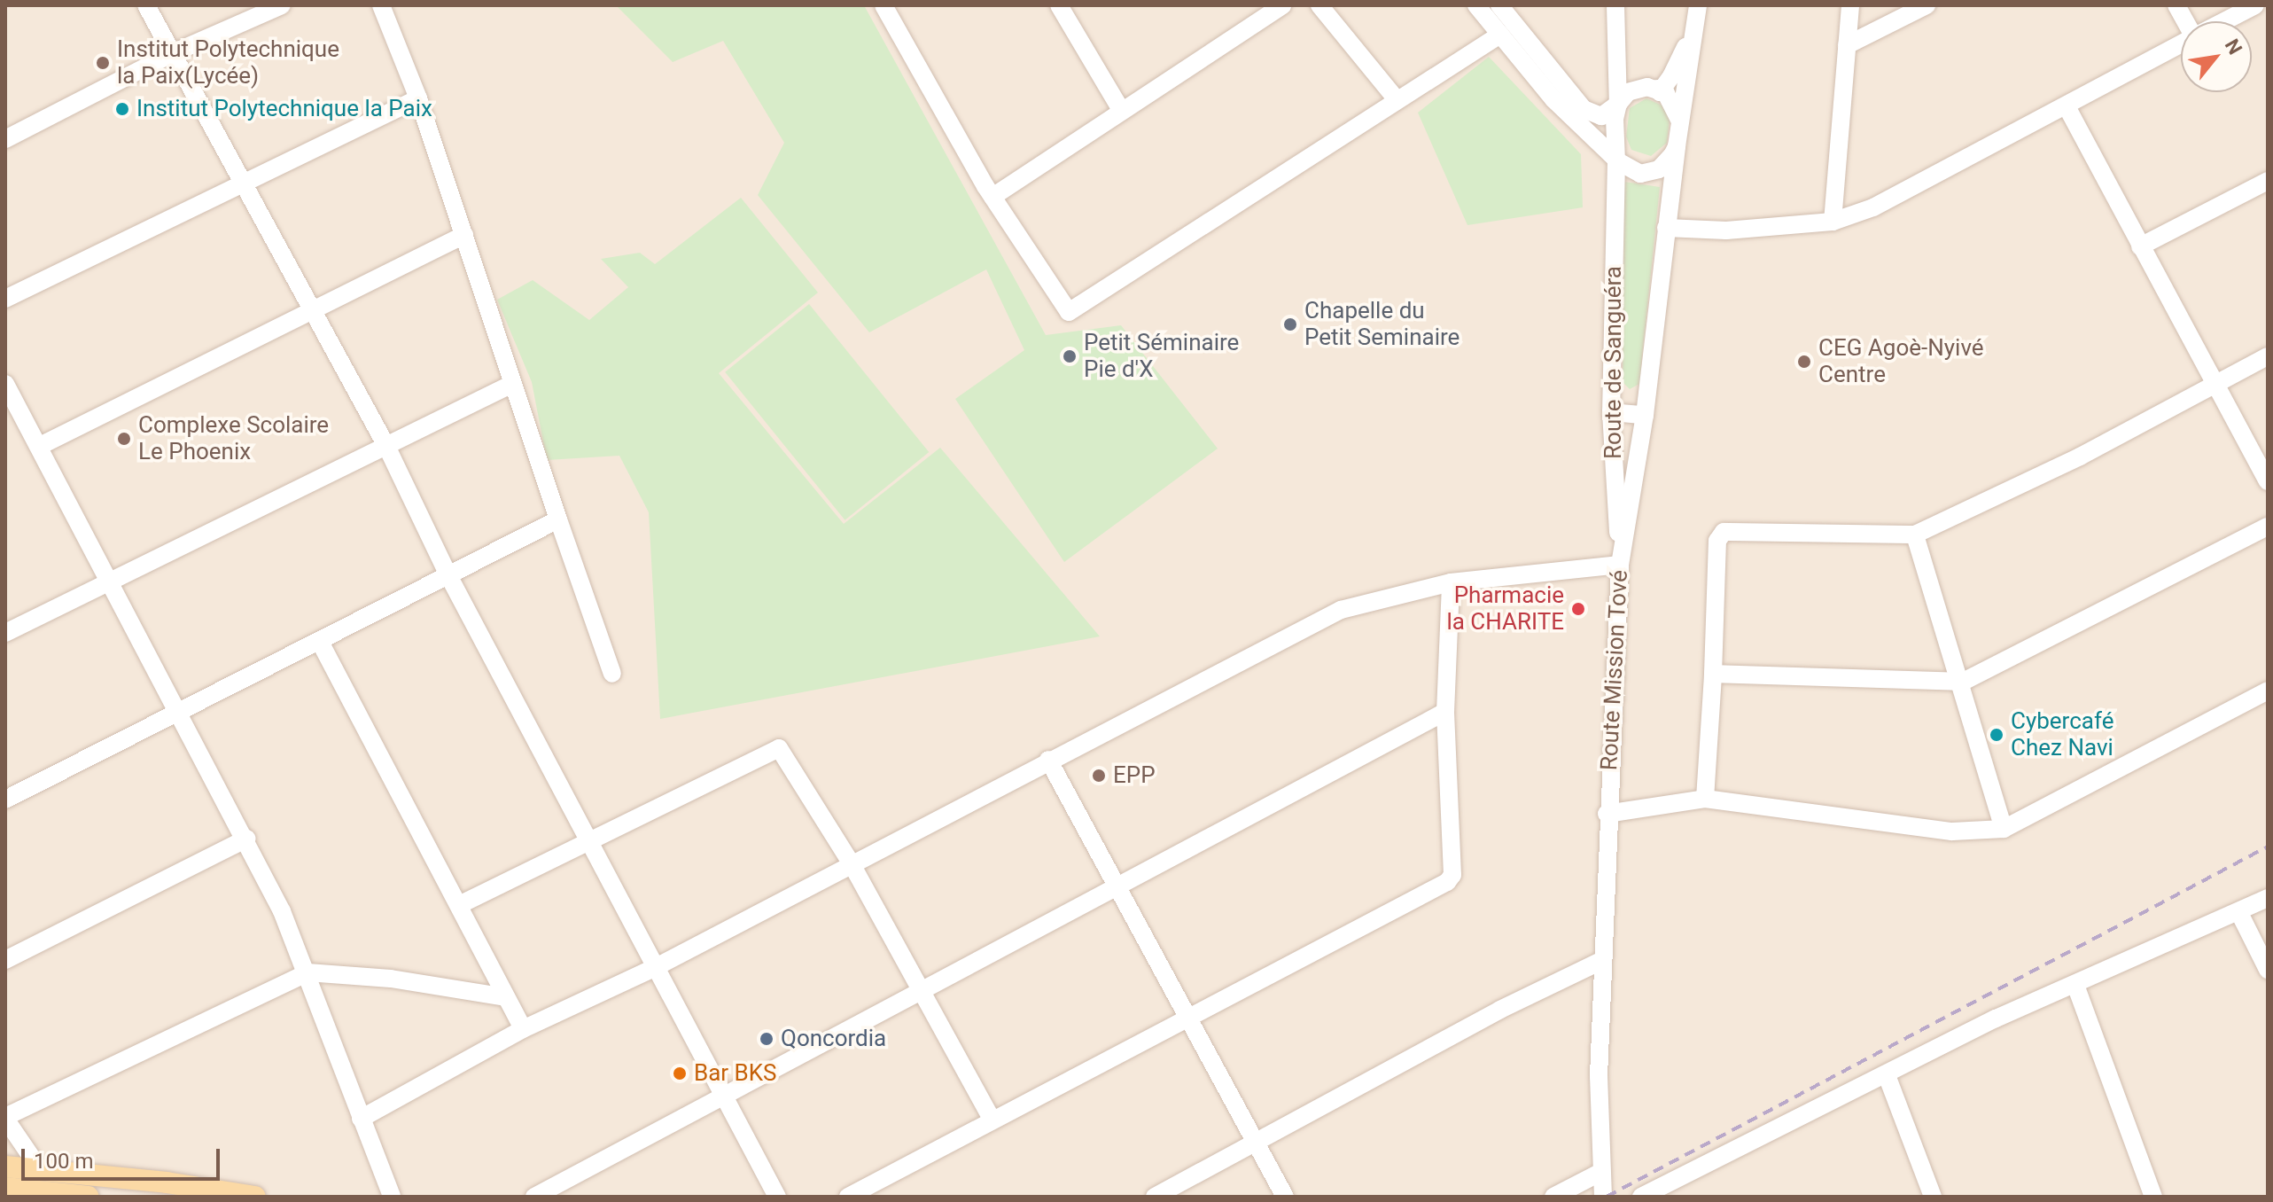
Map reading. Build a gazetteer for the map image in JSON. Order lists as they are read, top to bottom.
{
  "streets": {
    "street": ["Route de Sanguéra", "Route Mission Tové"]
  },
  "crossings": [
    ["Route de Sanguéra", "Route Mission Tové"]
  ],
  "places": [
    "Institut Polytechnique la Paix(Lycée)",
    "Institut Polytechnique la Paix",
    "Chapelle du Petit Seminaire",
    "Petit Séminaire Pie d'X",
    "CEG Agoè-Nyivé Centre",
    "Complexe Scolaire Le Phoenix",
    "Pharmacie la CHARITE",
    "Cybercafé Chez Navi",
    "EPP",
    "Qoncordia",
    "Bar BKS"
  ],
  "scale_bar": "100 m",
  "north": "top right"
}
